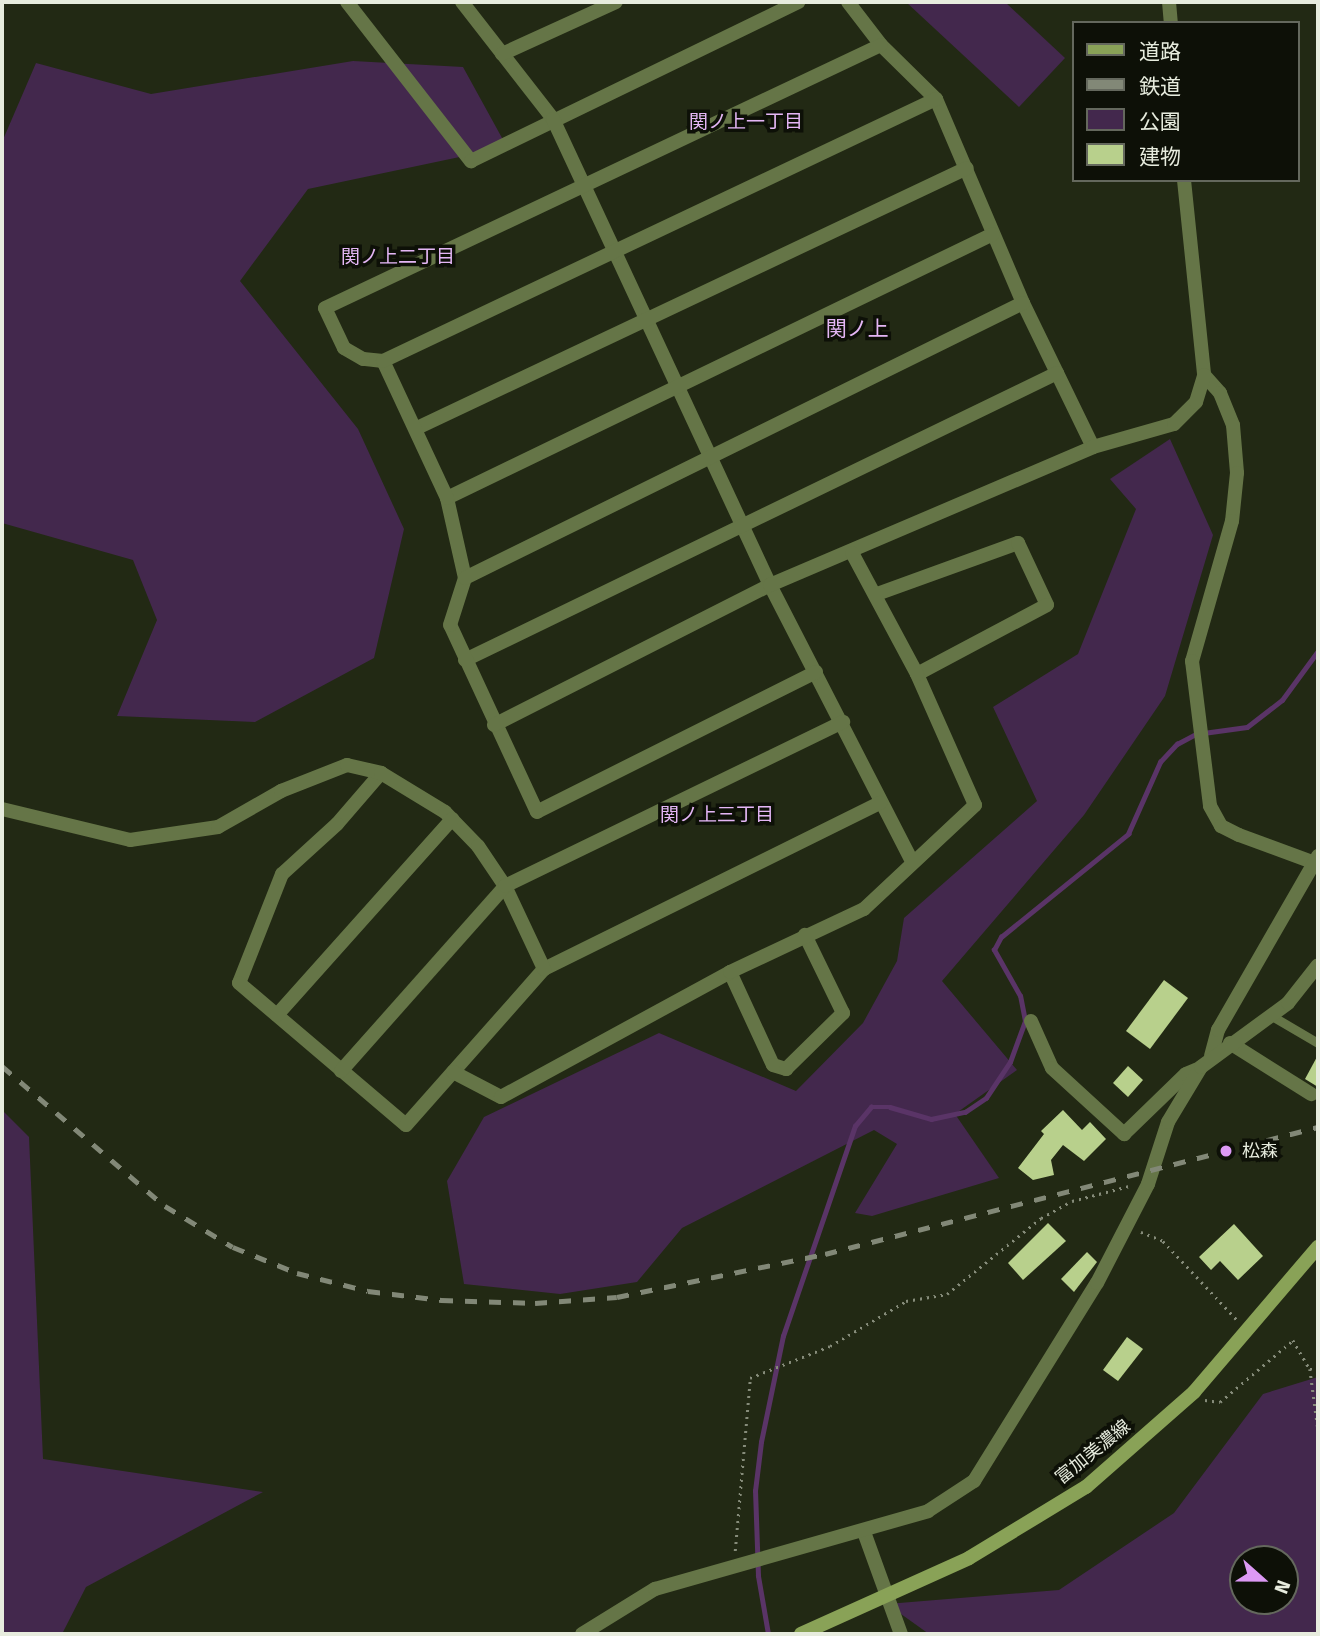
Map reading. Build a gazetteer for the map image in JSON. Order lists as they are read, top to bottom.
{
  "streets": {
    "main road": ["富加美濃線"]
  },
  "districts": [
    "関ノ上一丁目",
    "関ノ上二丁目",
    "関ノ上",
    "関ノ上三丁目"
  ],
  "places": ["松森"],
  "legend": [
    "道路",
    "鉄道",
    "公園",
    "建物"
  ],
  "north": "right"
}
